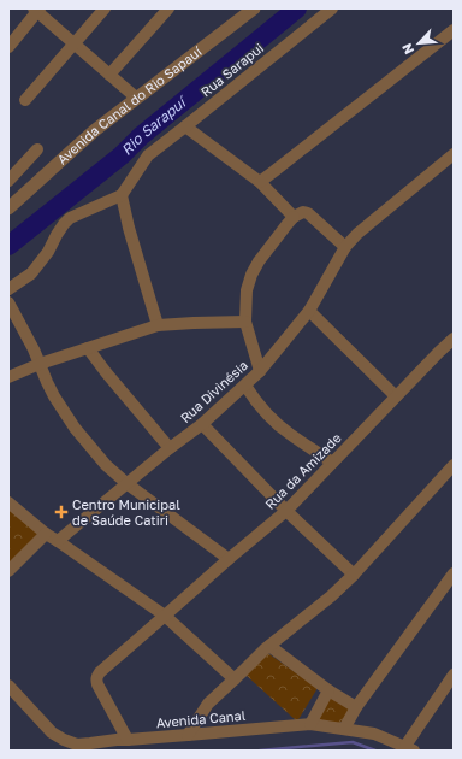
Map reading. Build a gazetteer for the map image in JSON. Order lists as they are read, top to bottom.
{
  "streets": {
    "street": [
      "Rua Sarapui",
      "Avenida Canal do Rio Sapauí",
      "Rua Divinésia",
      "Rua da Amizade",
      "Avenida Canal"
    ]
  },
  "crossings": [
    ["Rua da Amizade", "Avenida Canal"]
  ],
  "water": ["Rio Sarapuí"],
  "places": {
    "health": ["Centro Municipal de Saúde Catiri"]
  },
  "north": "bottom left"
}
